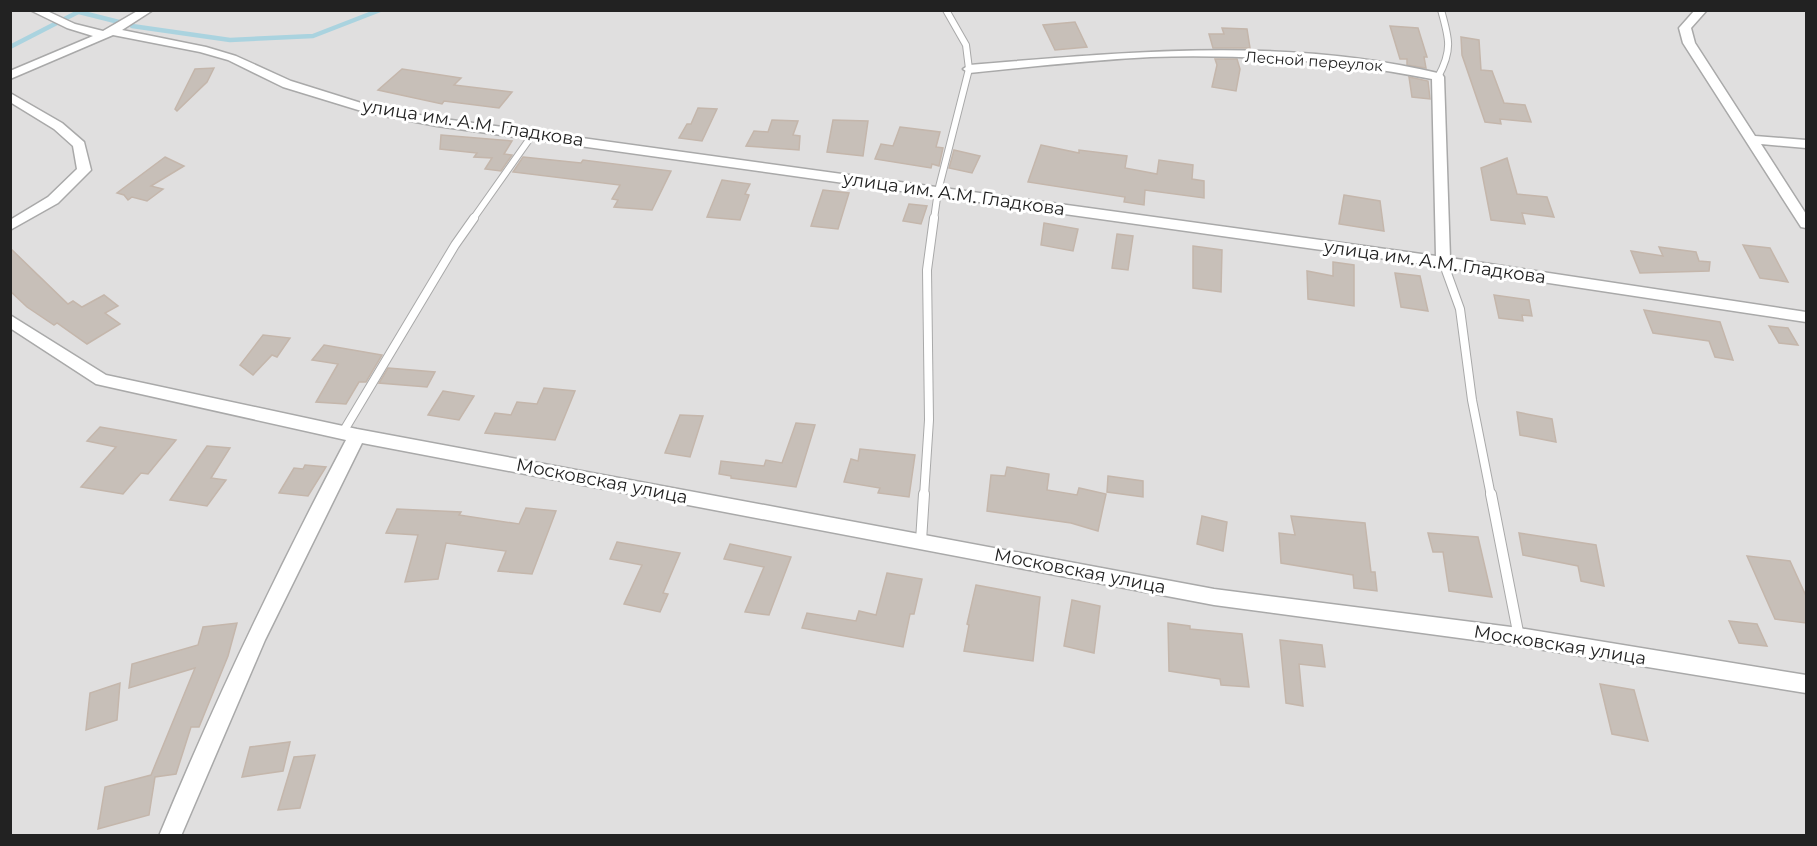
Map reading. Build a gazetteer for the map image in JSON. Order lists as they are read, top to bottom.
{
  "streets": {
    "street": ["Лесной переулок", "улица им. А.М. Гладкова", "Московская улица"]
  }
}
